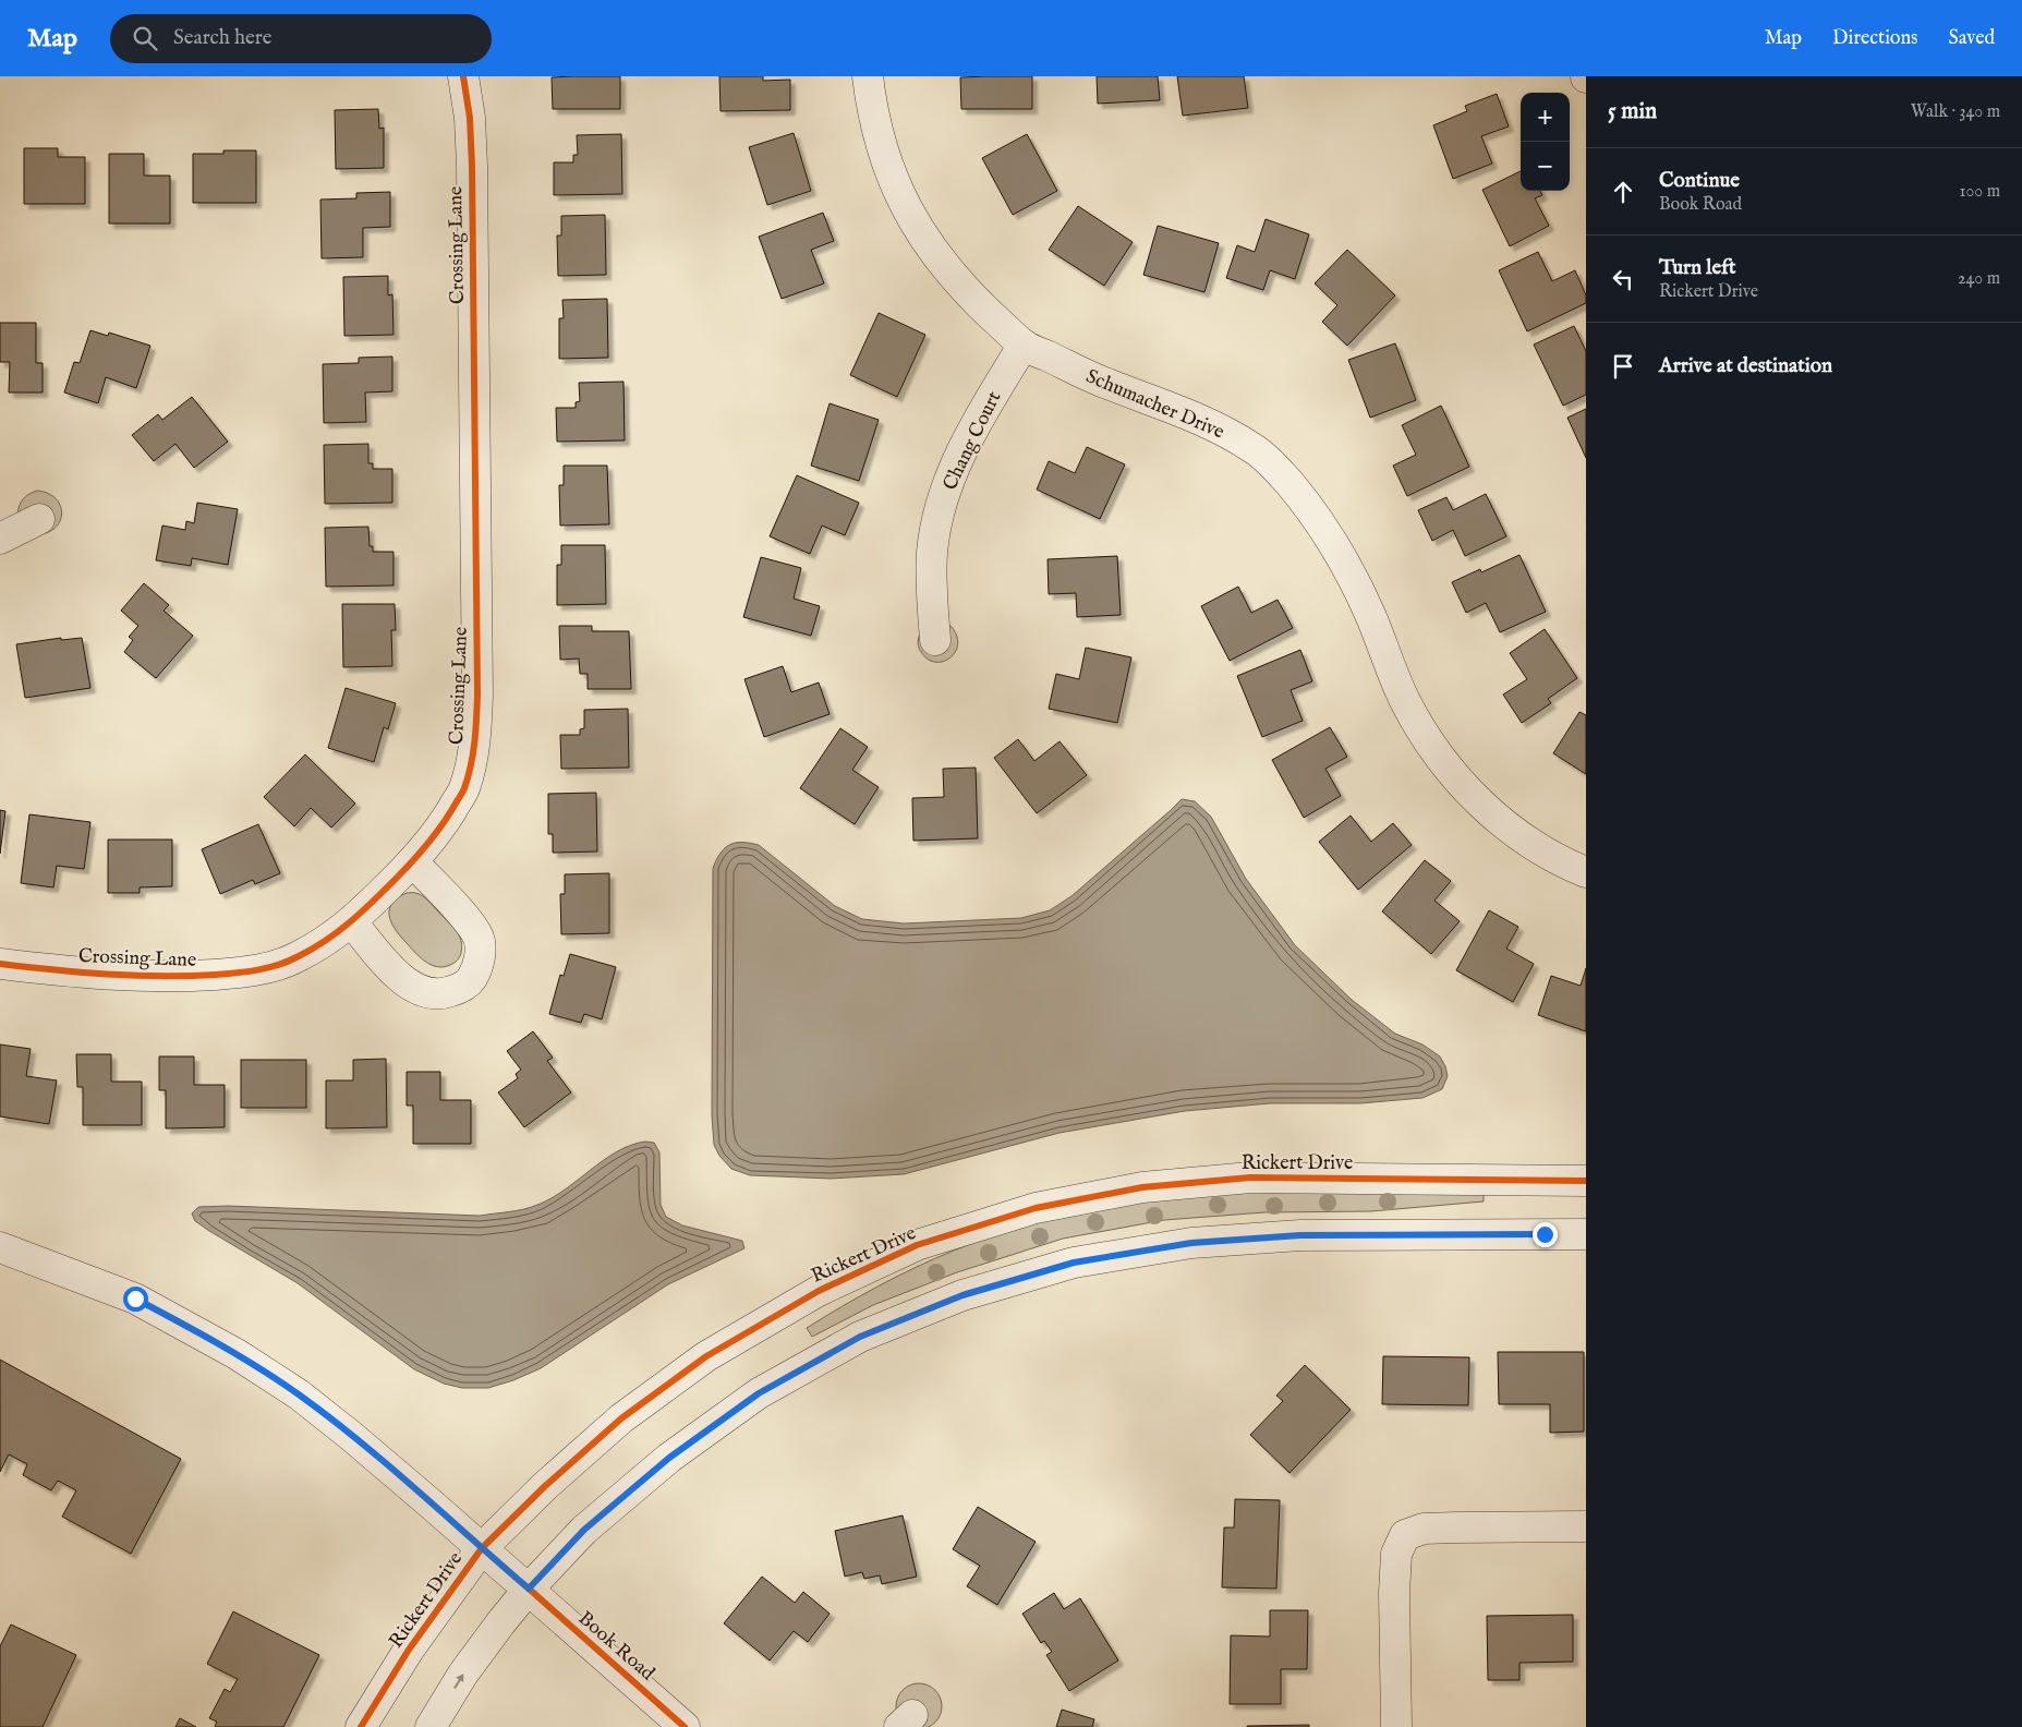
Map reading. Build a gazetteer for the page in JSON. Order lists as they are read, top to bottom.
{
  "streets": {
    "street": [
      "Crossing Lane",
      "Schumacher Drive",
      "Chang Court",
      "Rickert Drive",
      "Book Road"
    ]
  },
  "crossings": [
    ["Schumacher Drive", "Chang Court"],
    ["Rickert Drive", "Book Road"]
  ],
  "page": {
    "header": "Map",
    "search": "Search here",
    "nav": ["Map", "Directions", "Saved"],
    "heading": ["5 min", "Walk · 340 m"],
    "map_buttons": ["+", "−"],
    "list": [
      ["Continue", "Book Road", "100 m"],
      ["Turn left", "Rickert Drive", "240 m"],
      "Arrive at destination"
    ]
  }
}
